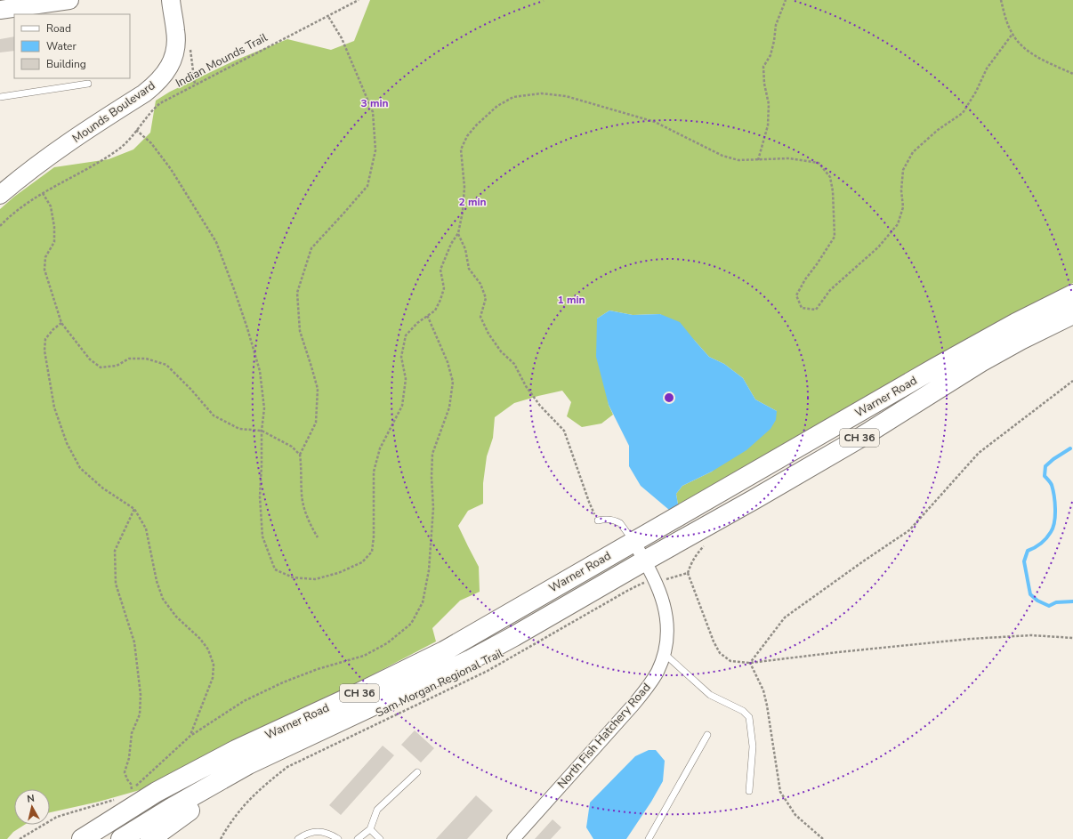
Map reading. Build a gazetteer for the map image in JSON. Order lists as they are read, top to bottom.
{
  "streets": {
    "highway": ["Warner Road", "CH 36"],
    "street": ["Mounds Boulevard", "North Fish Hatchery Road"],
    "path": ["Indian Mounds Trail", "Sam Morgan Regional Trail"]
  },
  "crossings": [
    ["Warner Road", "North Fish Hatchery Road"],
    ["Sam Morgan Regional Trail", "North Fish Hatchery Road"]
  ],
  "legend": ["Road", "Water", "Building"],
  "north": "top",
  "rings": ["3 min", "2 min", "1 min"]
}
